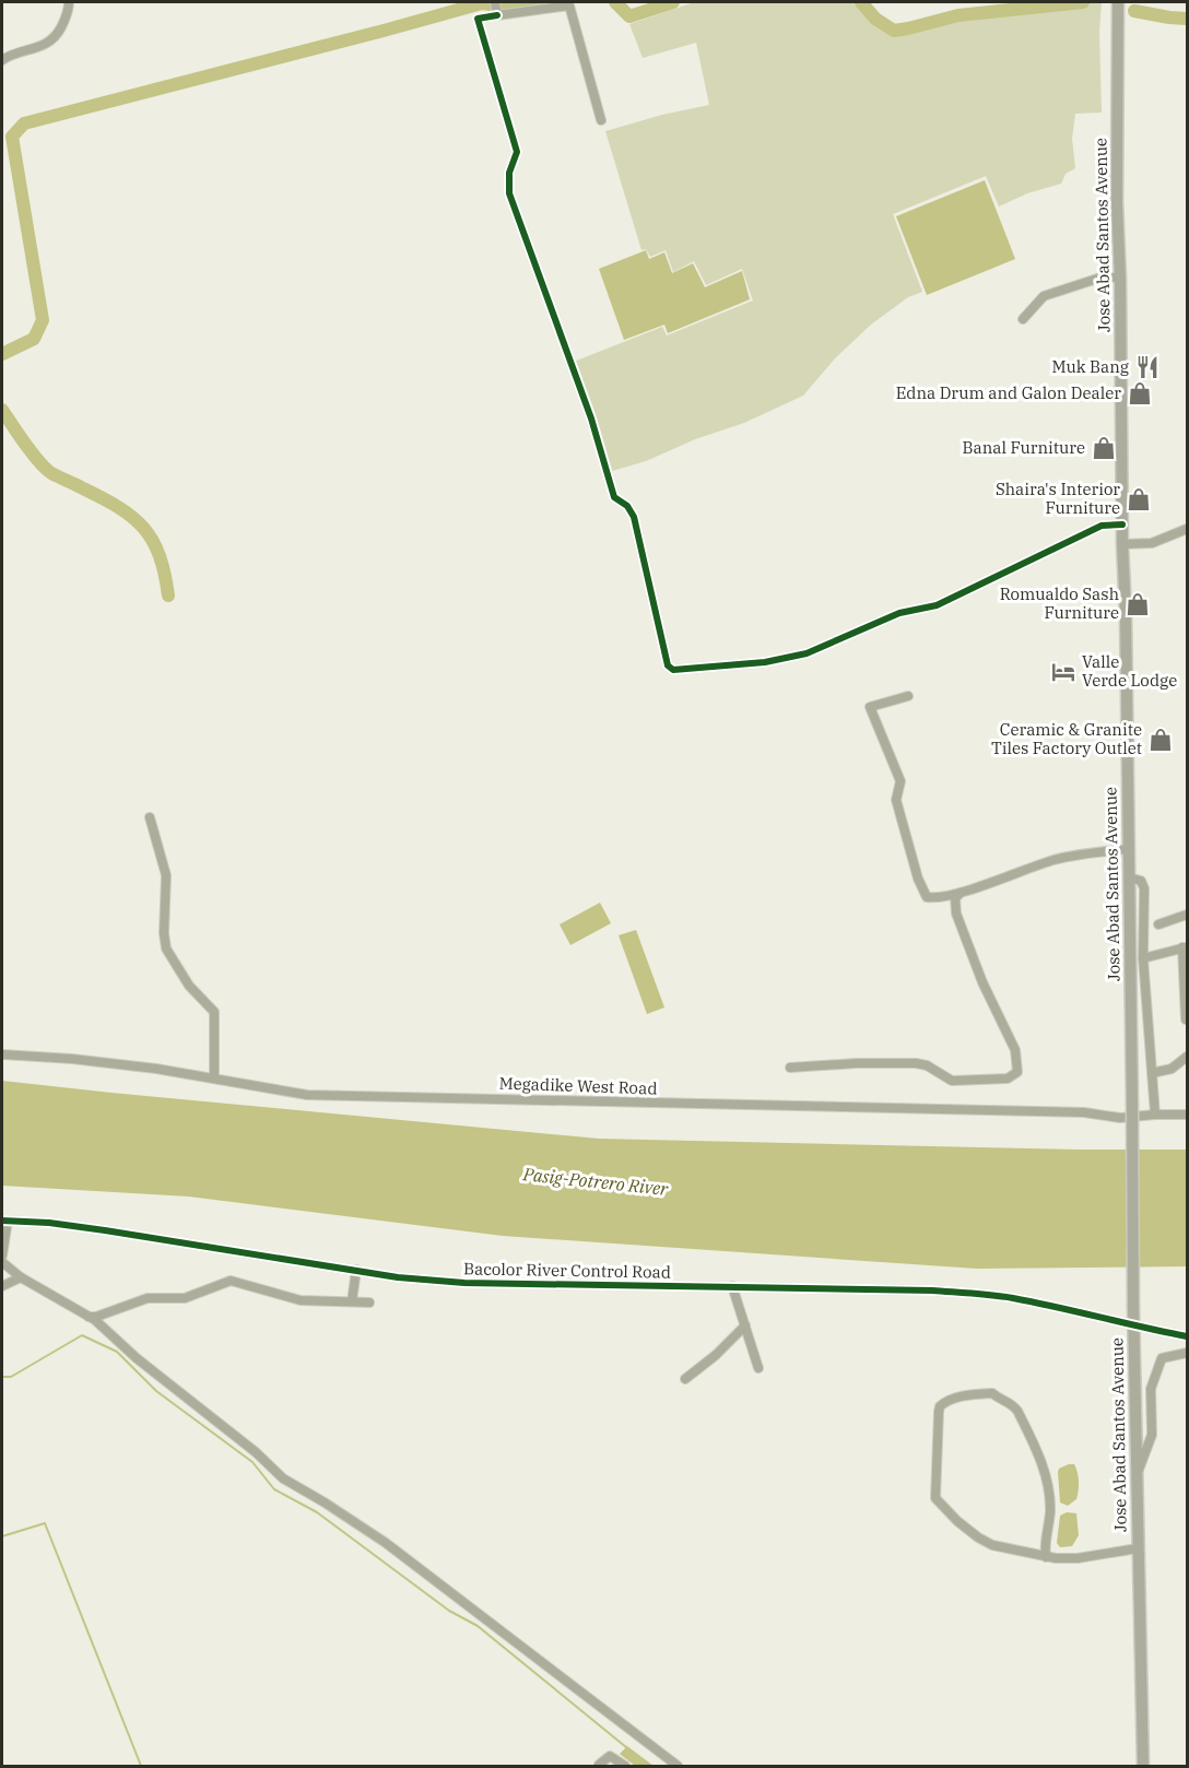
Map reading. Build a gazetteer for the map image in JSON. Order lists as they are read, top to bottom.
{
  "streets": {
    "highway": ["Jose Abad Santos Avenue"],
    "street": ["Megadike West Road", "Bacolor River Control Road"]
  },
  "crossings": [
    ["Jose Abad Santos Avenue", "Bacolor River Control Road"]
  ],
  "water": ["Pasig-Potrero River"],
  "places": {
    "restaurant": ["Muk Bang"],
    "shop": [
      "Edna Drum and Galon Dealer",
      "Banal Furniture",
      "Shaira's Interior Furniture",
      "Romualdo Sash Furniture",
      "Ceramic & Granite Tiles Factory Outlet"
    ],
    "hotel": ["Valle Verde Lodge"]
  }
}
